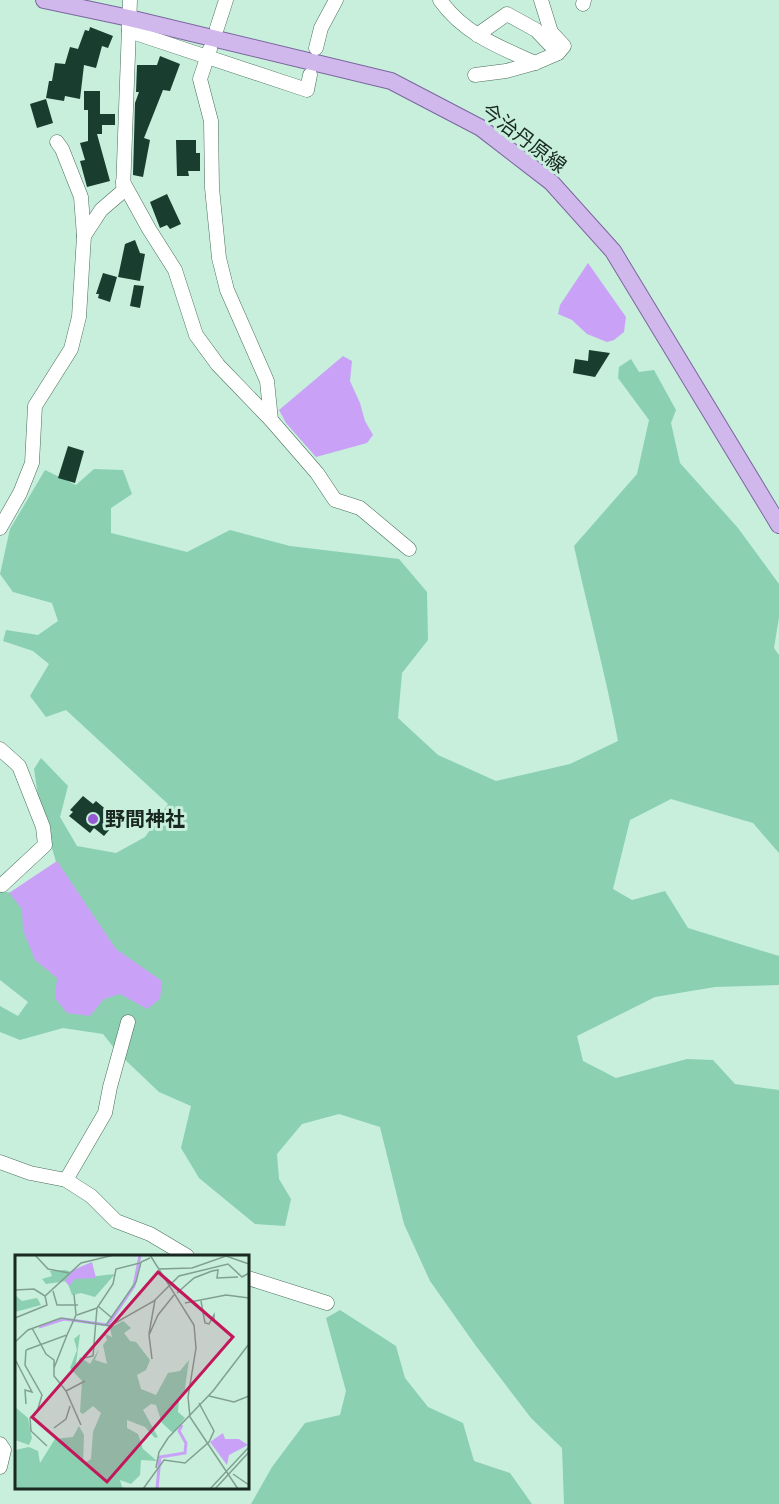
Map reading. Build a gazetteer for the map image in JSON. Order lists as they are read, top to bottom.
{
  "streets": {
    "main road": ["今治丹原線"]
  },
  "places": ["野間神社"]
}
